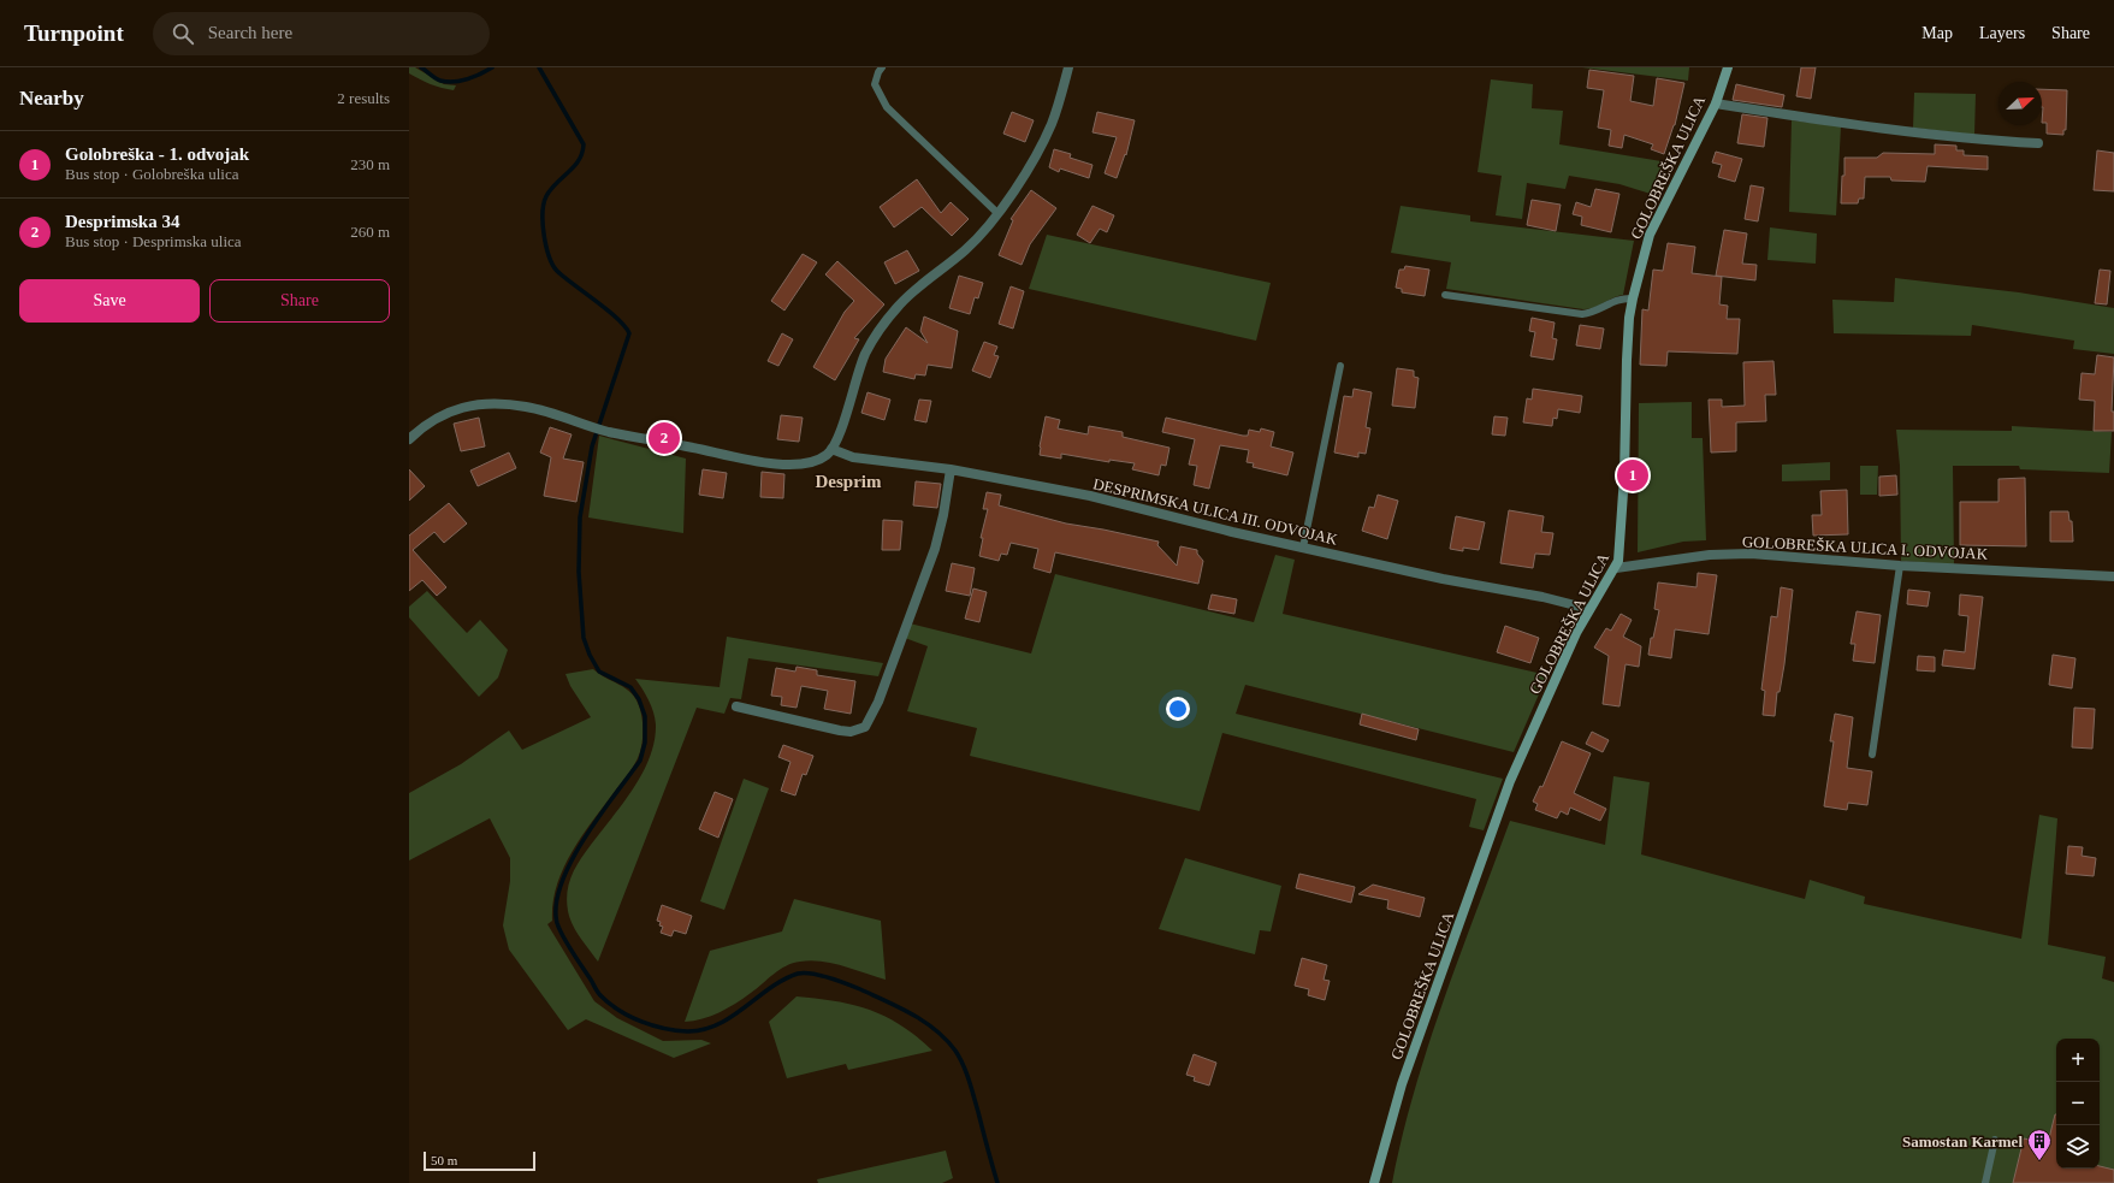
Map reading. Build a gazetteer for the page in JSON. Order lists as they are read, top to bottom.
{
  "streets": {
    "street": ["GOLOBREŠKA ULICA", "DESPRIMSKA ULICA III. ODVOJAK", "GOLOBREŠKA ULICA I. ODVOJAK"]
  },
  "crossings": [
    ["GOLOBREŠKA ULICA", "DESPRIMSKA ULICA III. ODVOJAK"],
    ["GOLOBREŠKA ULICA", "GOLOBREŠKA ULICA I. ODVOJAK"]
  ],
  "districts": ["Desprim"],
  "places": {
    "building": ["Samostan Karmel"]
  },
  "scale_bar": "50 m",
  "north": "top right",
  "page": {
    "header": "Turnpoint",
    "search": "Search here",
    "nav": ["Map", "Layers", "Share"],
    "heading": ["Nearby", "2 results"],
    "list": [
      {
        "mark": "1",
        "name": "Golobreška - 1. odvojak",
        "note": "Bus stop · Golobreška ulica",
        "value": "230 m"
      },
      {
        "mark": "2",
        "name": "Desprimska 34",
        "note": "Bus stop · Desprimska ulica",
        "value": "260 m"
      }
    ],
    "buttons": ["Save", "Share"],
    "pins": ["2", "1"],
    "map_buttons": ["+", "−"],
    "scale": "50 m"
  }
}
